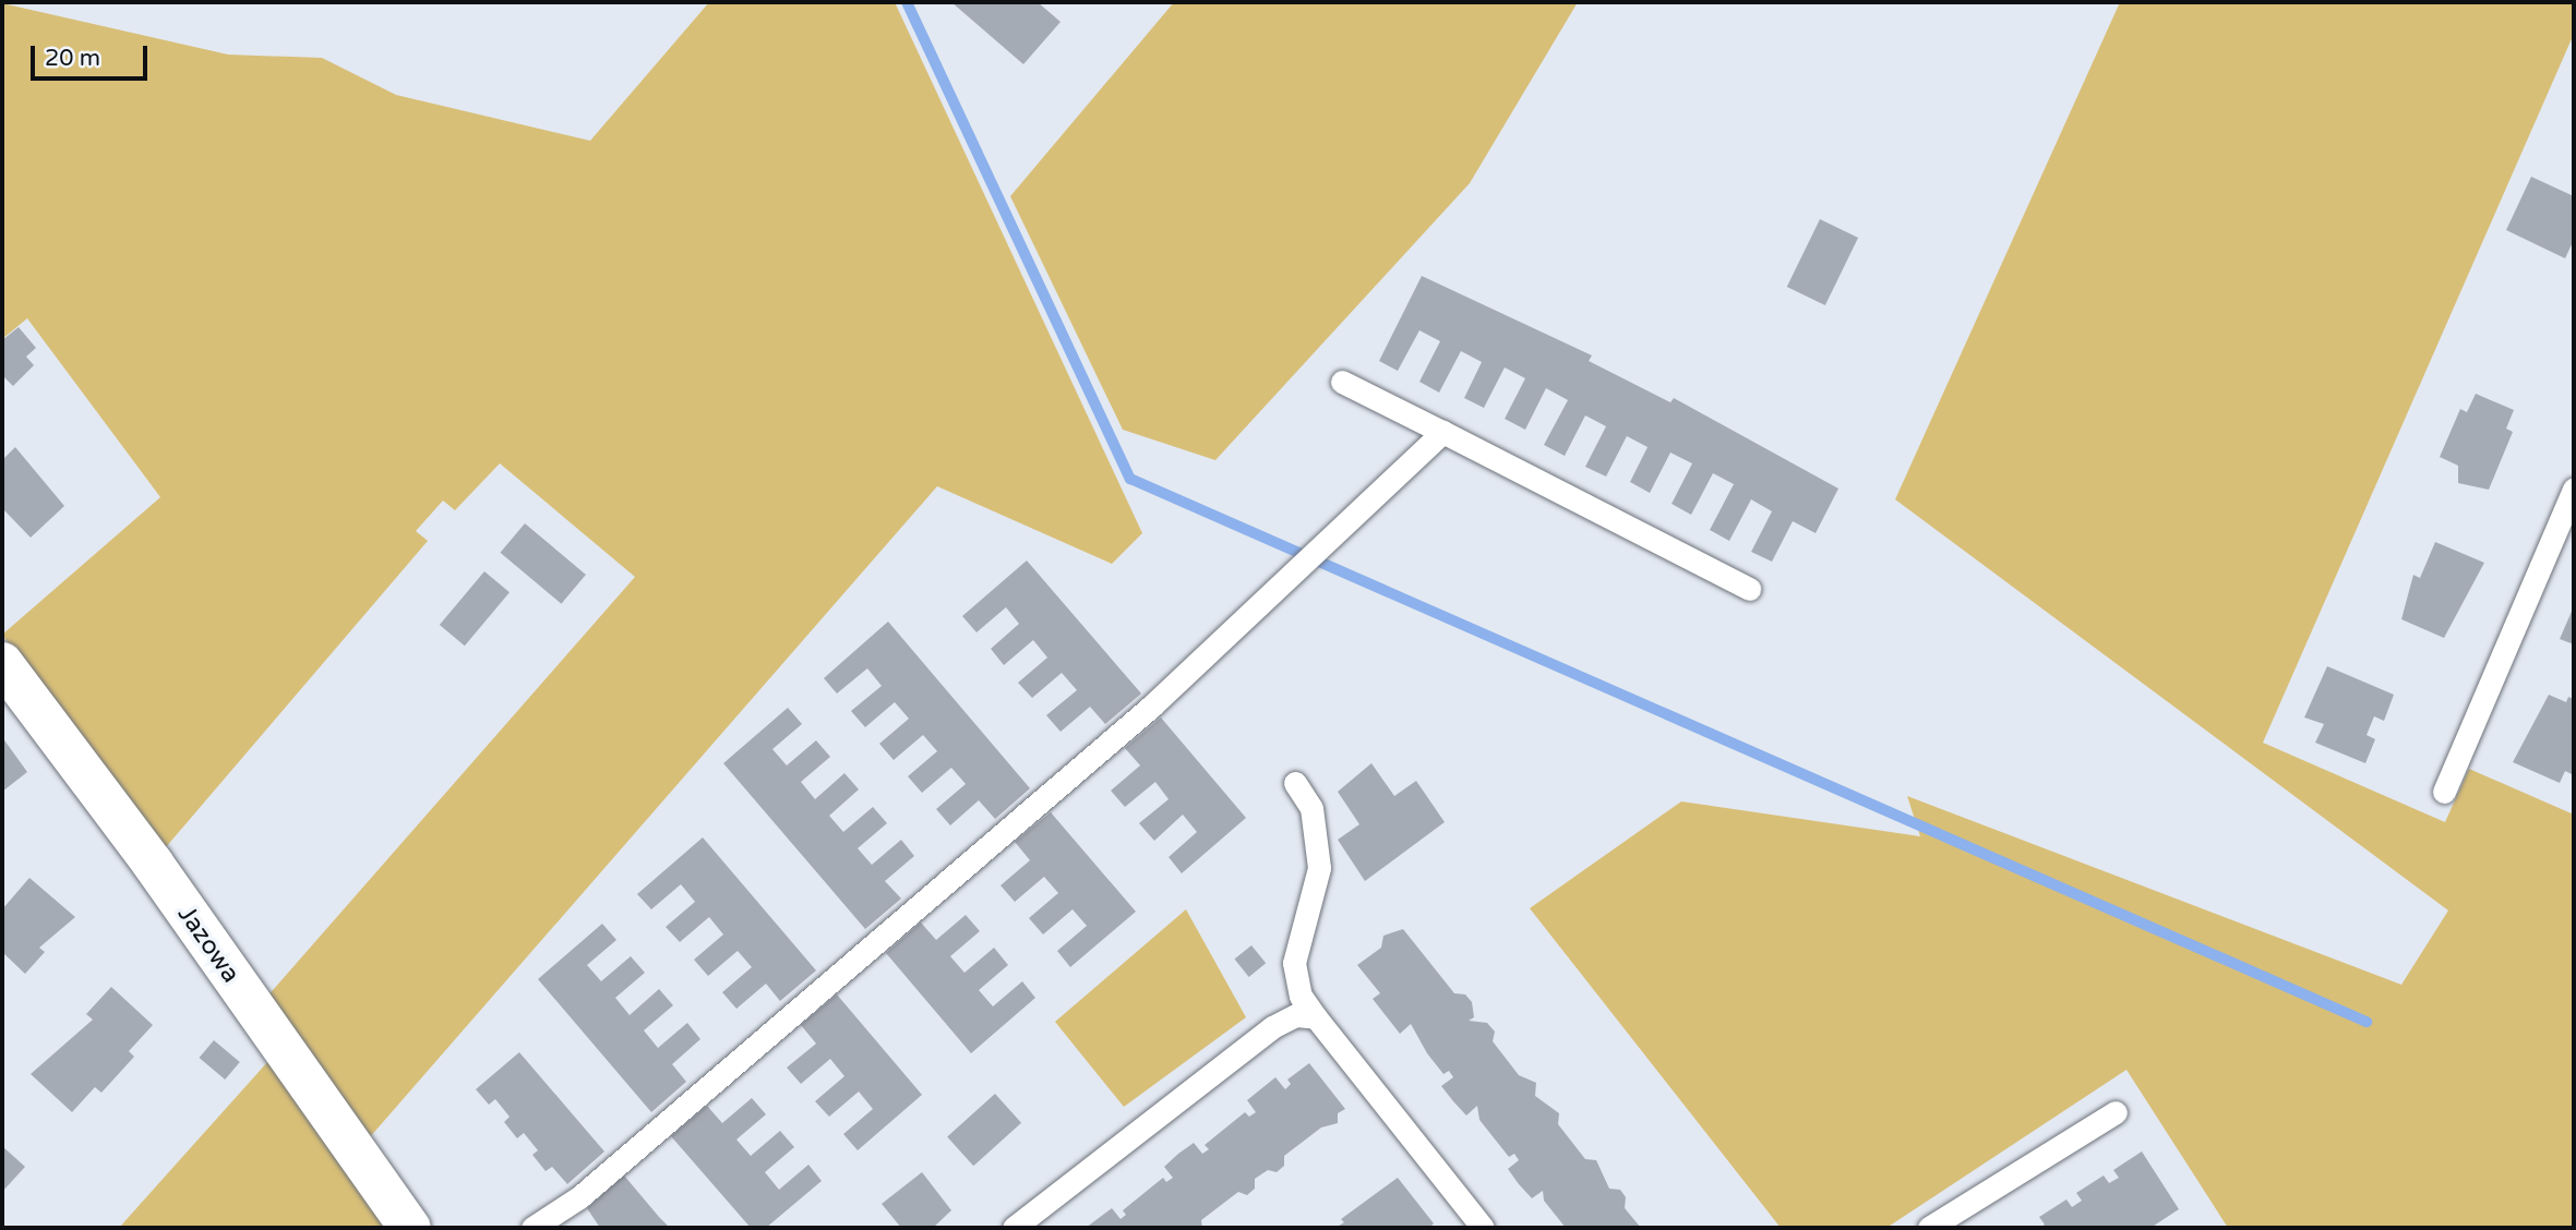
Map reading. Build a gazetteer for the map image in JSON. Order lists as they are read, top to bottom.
{
  "streets": {
    "street": ["Jazowa"]
  },
  "scale_bar": "20 m"
}
